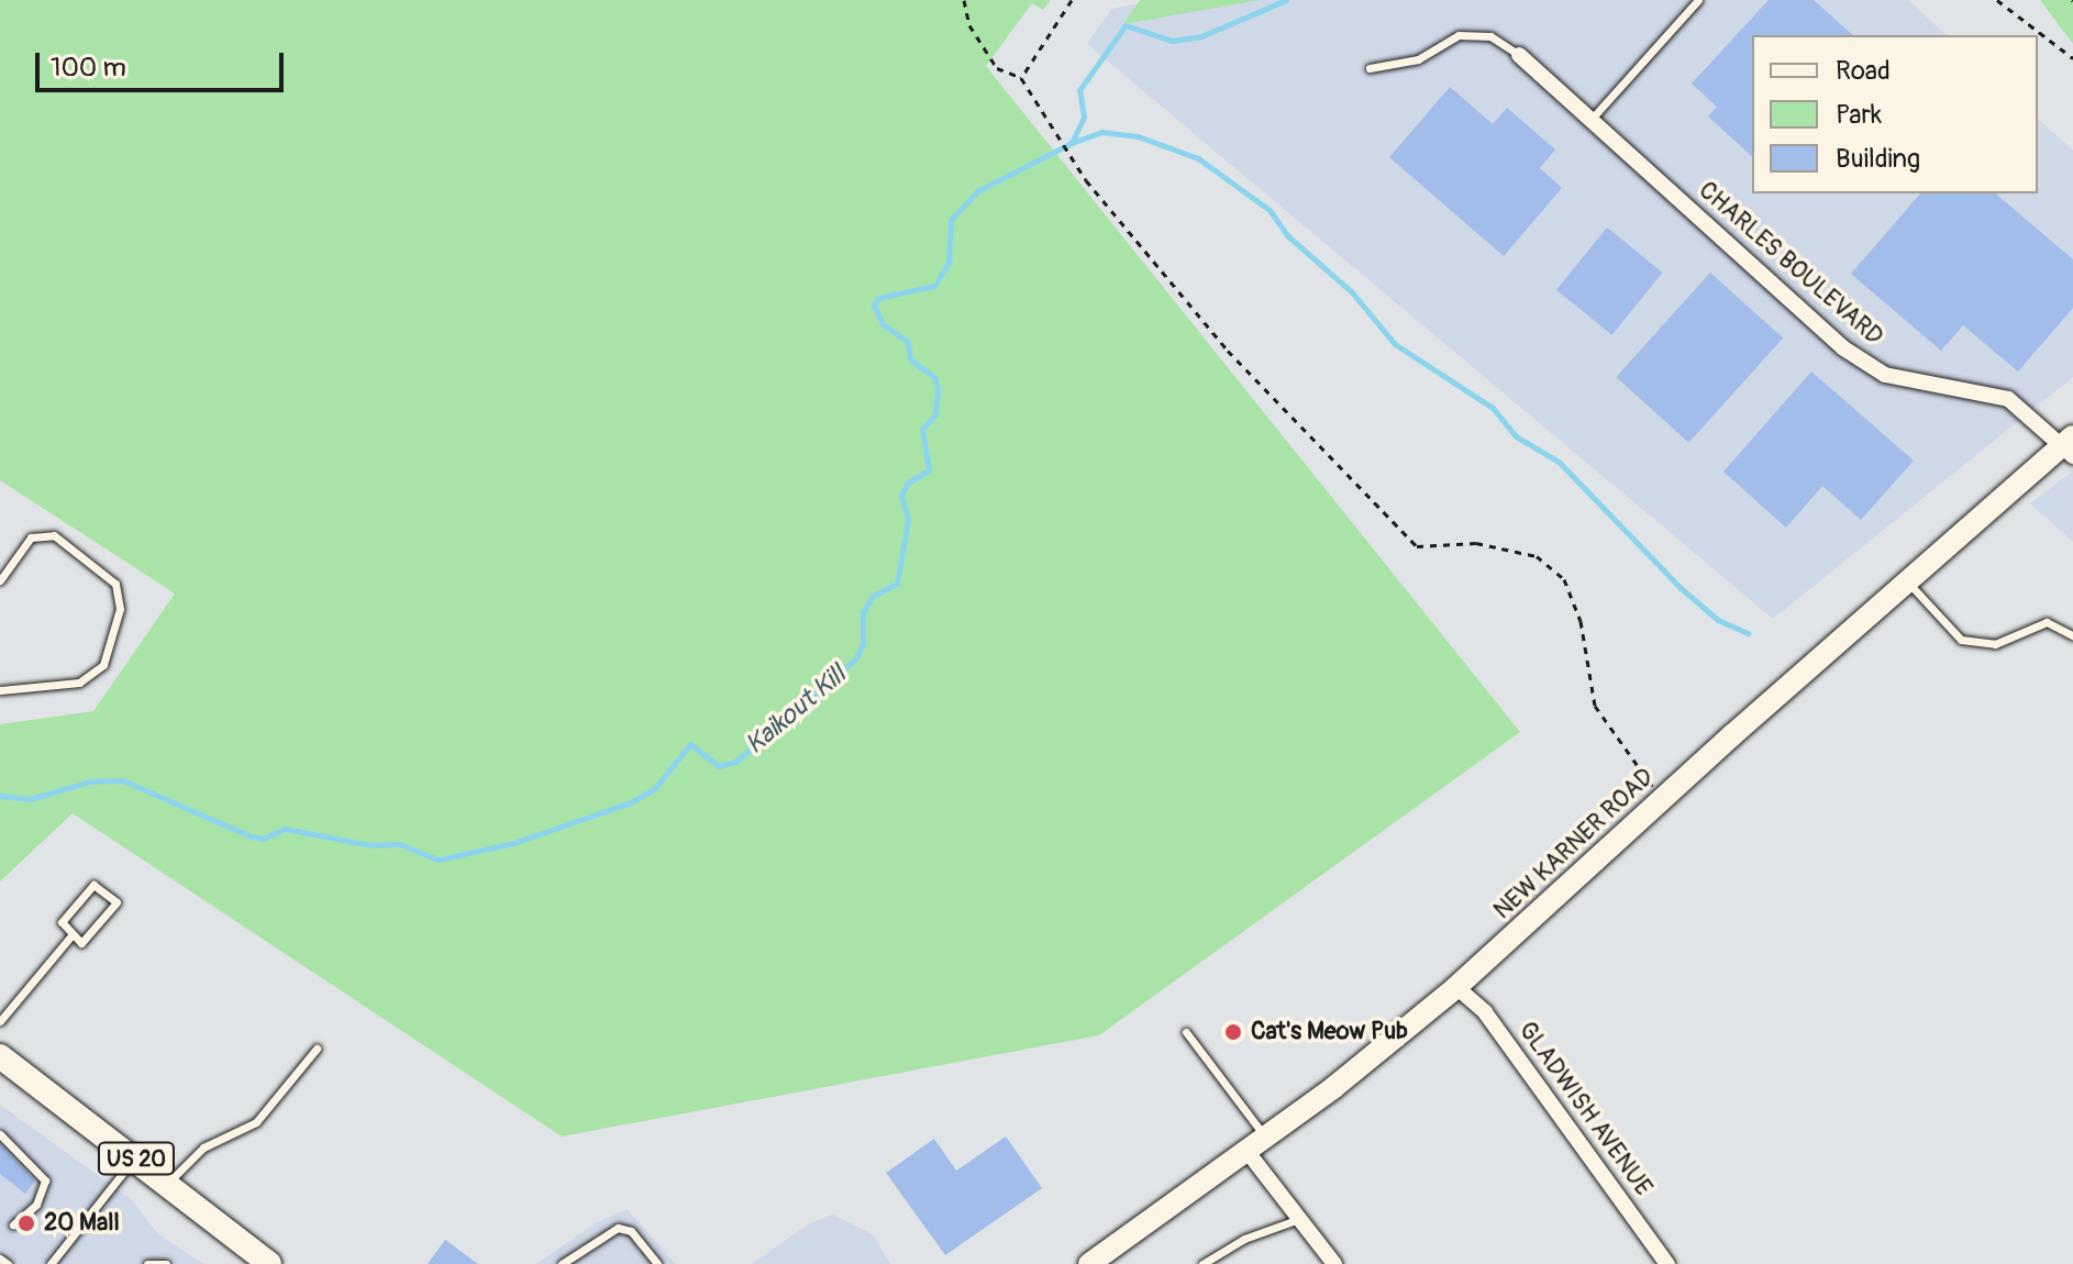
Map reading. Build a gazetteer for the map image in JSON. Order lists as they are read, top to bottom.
{
  "streets": {
    "main road": ["NEW KARNER ROAD", "US 20"],
    "street": ["CHARLES BOULEVARD", "GLADWISH AVENUE"]
  },
  "crossings": [
    ["CHARLES BOULEVARD", "NEW KARNER ROAD"],
    ["NEW KARNER ROAD", "GLADWISH AVENUE"]
  ],
  "water": ["Kaikout Kill"],
  "places": ["Cat's Meow Pub", "20 Mall"],
  "legend": ["Road", "Park", "Building"],
  "scale_bar": "100 m"
}
